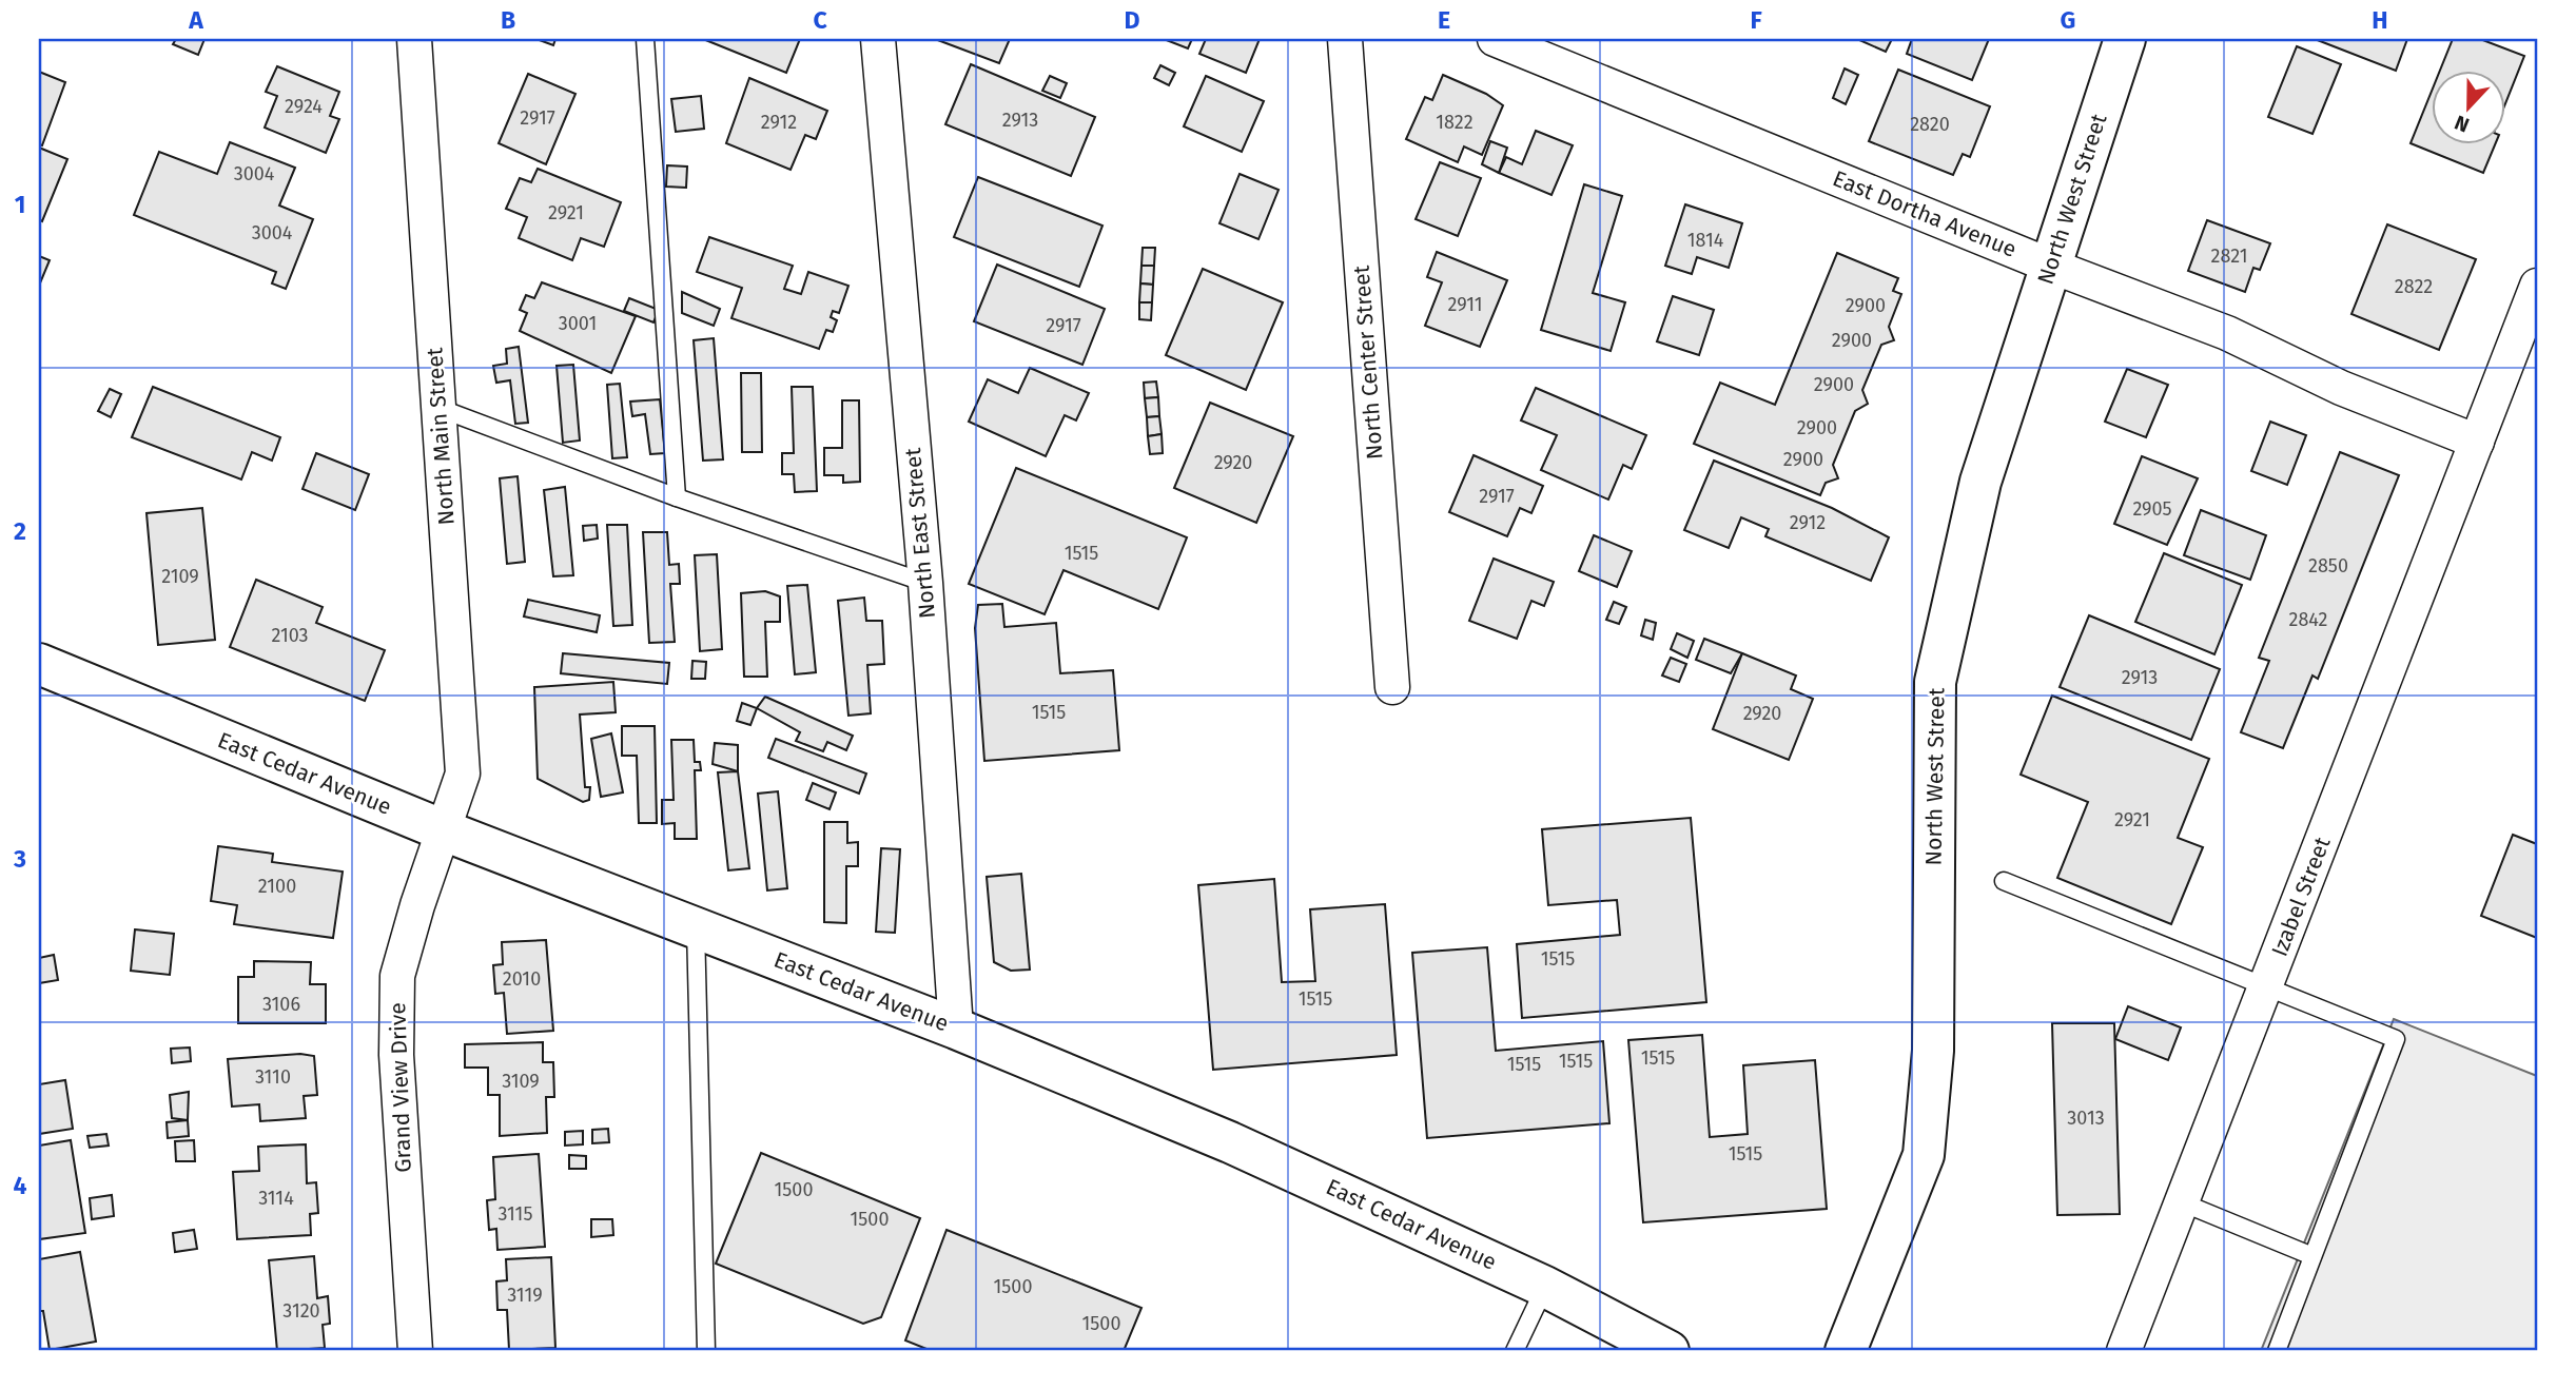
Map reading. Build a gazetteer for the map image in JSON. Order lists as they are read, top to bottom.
{
  "streets": {
    "main road": ["North West Street", "East Cedar Avenue"],
    "street": [
      "East Dortha Avenue",
      "North Center Street",
      "North Main Street",
      "North East Street",
      "Izabel Street",
      "Grand View Drive"
    ]
  },
  "crossings": [
    ["North West Street", "East Dortha Avenue"],
    ["East Dortha Avenue", "Izabel Street"],
    ["North Main Street", "East Cedar Avenue"],
    ["North Main Street", "Grand View Drive"],
    ["North East Street", "East Cedar Avenue"],
    ["East Cedar Avenue", "Grand View Drive"]
  ],
  "house_numbers": [
    "2924",
    "2917",
    "2913",
    "2912",
    "1822",
    "2820",
    "3004",
    "2921",
    "3004",
    "1814",
    "2821",
    "2822",
    "2911",
    "2900",
    "3001",
    "2917",
    "2900",
    "2900",
    "2900",
    "2900",
    "2920",
    "2917",
    "2905",
    "2912",
    "1515",
    "2850",
    "2109",
    "2842",
    "2103",
    "2913",
    "1515",
    "2920",
    "2921",
    "2100",
    "1515",
    "2010",
    "1515",
    "3106",
    "1515",
    "1515",
    "1515",
    "3110",
    "3109",
    "3013",
    "1515",
    "1500",
    "3114",
    "3115",
    "1500",
    "1500",
    "3119",
    "3120",
    "1500"
  ],
  "north": "bottom",
  "grid": {
    "columns": [
      "A",
      "B",
      "C",
      "D",
      "E",
      "F",
      "G",
      "H"
    ],
    "rows": [
      "1",
      "2",
      "3",
      "4"
    ]
  }
}
